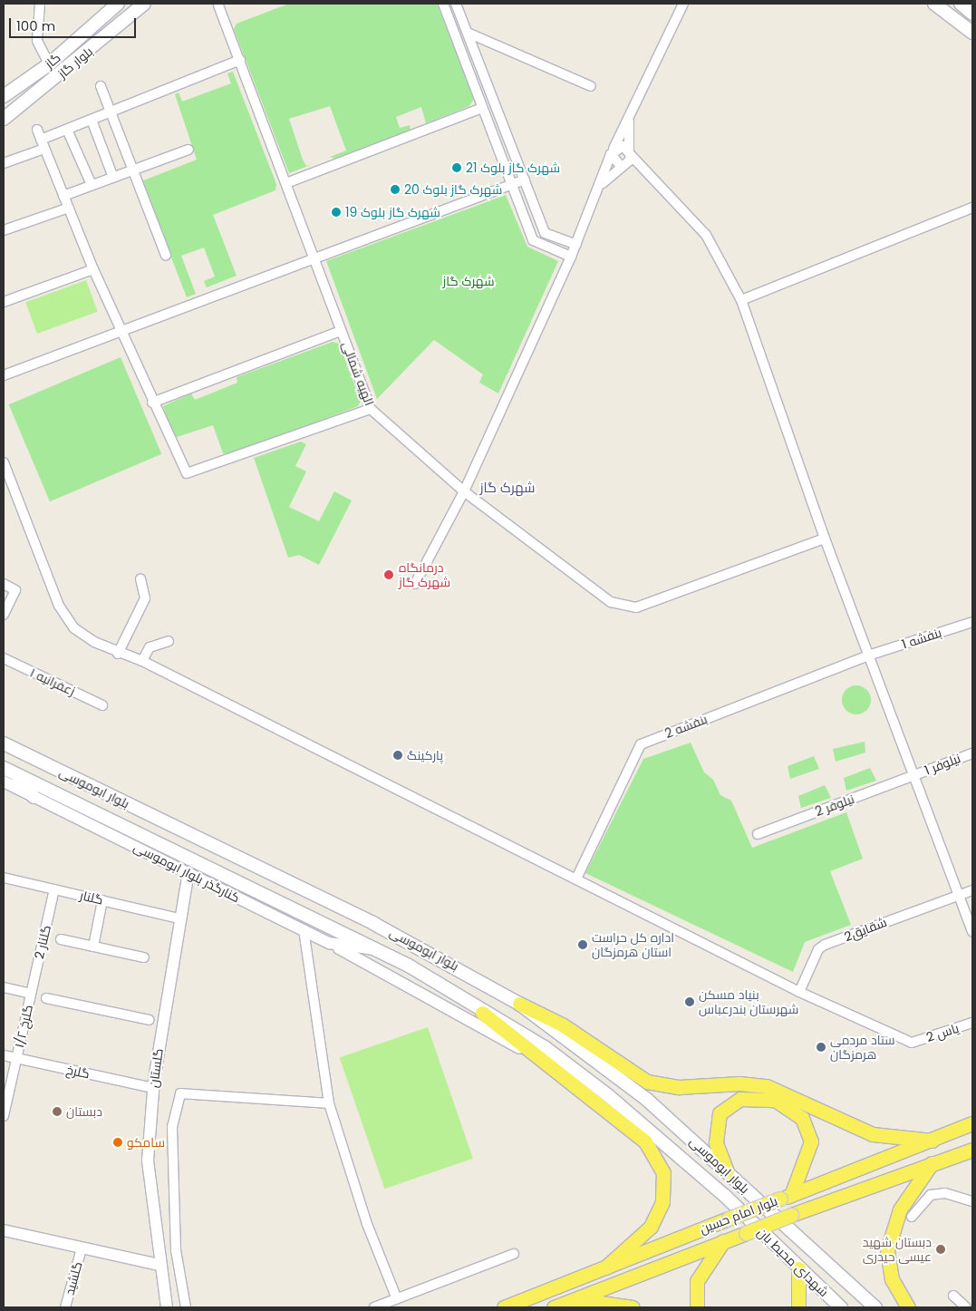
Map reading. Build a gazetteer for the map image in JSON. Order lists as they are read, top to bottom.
{
  "streets": {
    "main road": [
      "گاز",
      "بلوار گاز",
      "بلوار ابوموسی",
      "بلوار امام حسین",
      "شهدای محیط بان"
    ],
    "street": [
      "الهیه شمالی",
      "بنفشه 1",
      "زعفرانیه ۱",
      "بنفشه 2",
      "نیلوفر 1",
      "نیلوفر 2",
      "کنارگذر بلوار ابوموسی",
      "گلنار",
      "شقایق2",
      "گلنار 2",
      "گلرخ ۱/۲",
      "یاس 2",
      "گلستان",
      "گلرخ",
      "گلشید"
    ]
  },
  "crossings": [
    ["بنفشه 1", "بنفشه 2"],
    ["نیلوفر 1", "نیلوفر 2"],
    ["بلوار ابوموسی", "کنارگذر بلوار ابوموسی"],
    ["بلوار ابوموسی", "شهدای محیط بان"],
    ["کنارگذر بلوار ابوموسی", "گلستان"],
    ["گلنار", "گلنار 2"],
    ["گلنار", "گلستان"],
    ["شقایق2", "یاس 2"],
    ["گلنار 2", "گلرخ ۱/۲"],
    ["گلرخ ۱/۲", "گلرخ"],
    ["گلستان", "گلرخ"]
  ],
  "districts": ["شهرک گاز"],
  "parks": ["شهرک گاز"],
  "places": [
    "شهرک گاز بلوک 21",
    "شهرک گاز بلوک 20",
    "شهرک گاز بلوک 19",
    "درمانگاه شهرک گاز",
    "پارکینگ",
    "اداره کل حراست استان هرمزگان",
    "بنیاد مسکن شهرستان بندرعباس",
    "ستاد مردمی هرمزگان",
    "دبستان",
    "سامکو",
    "دبستان شهید عیسی حیدری"
  ],
  "scale_bar": "100 m"
}
